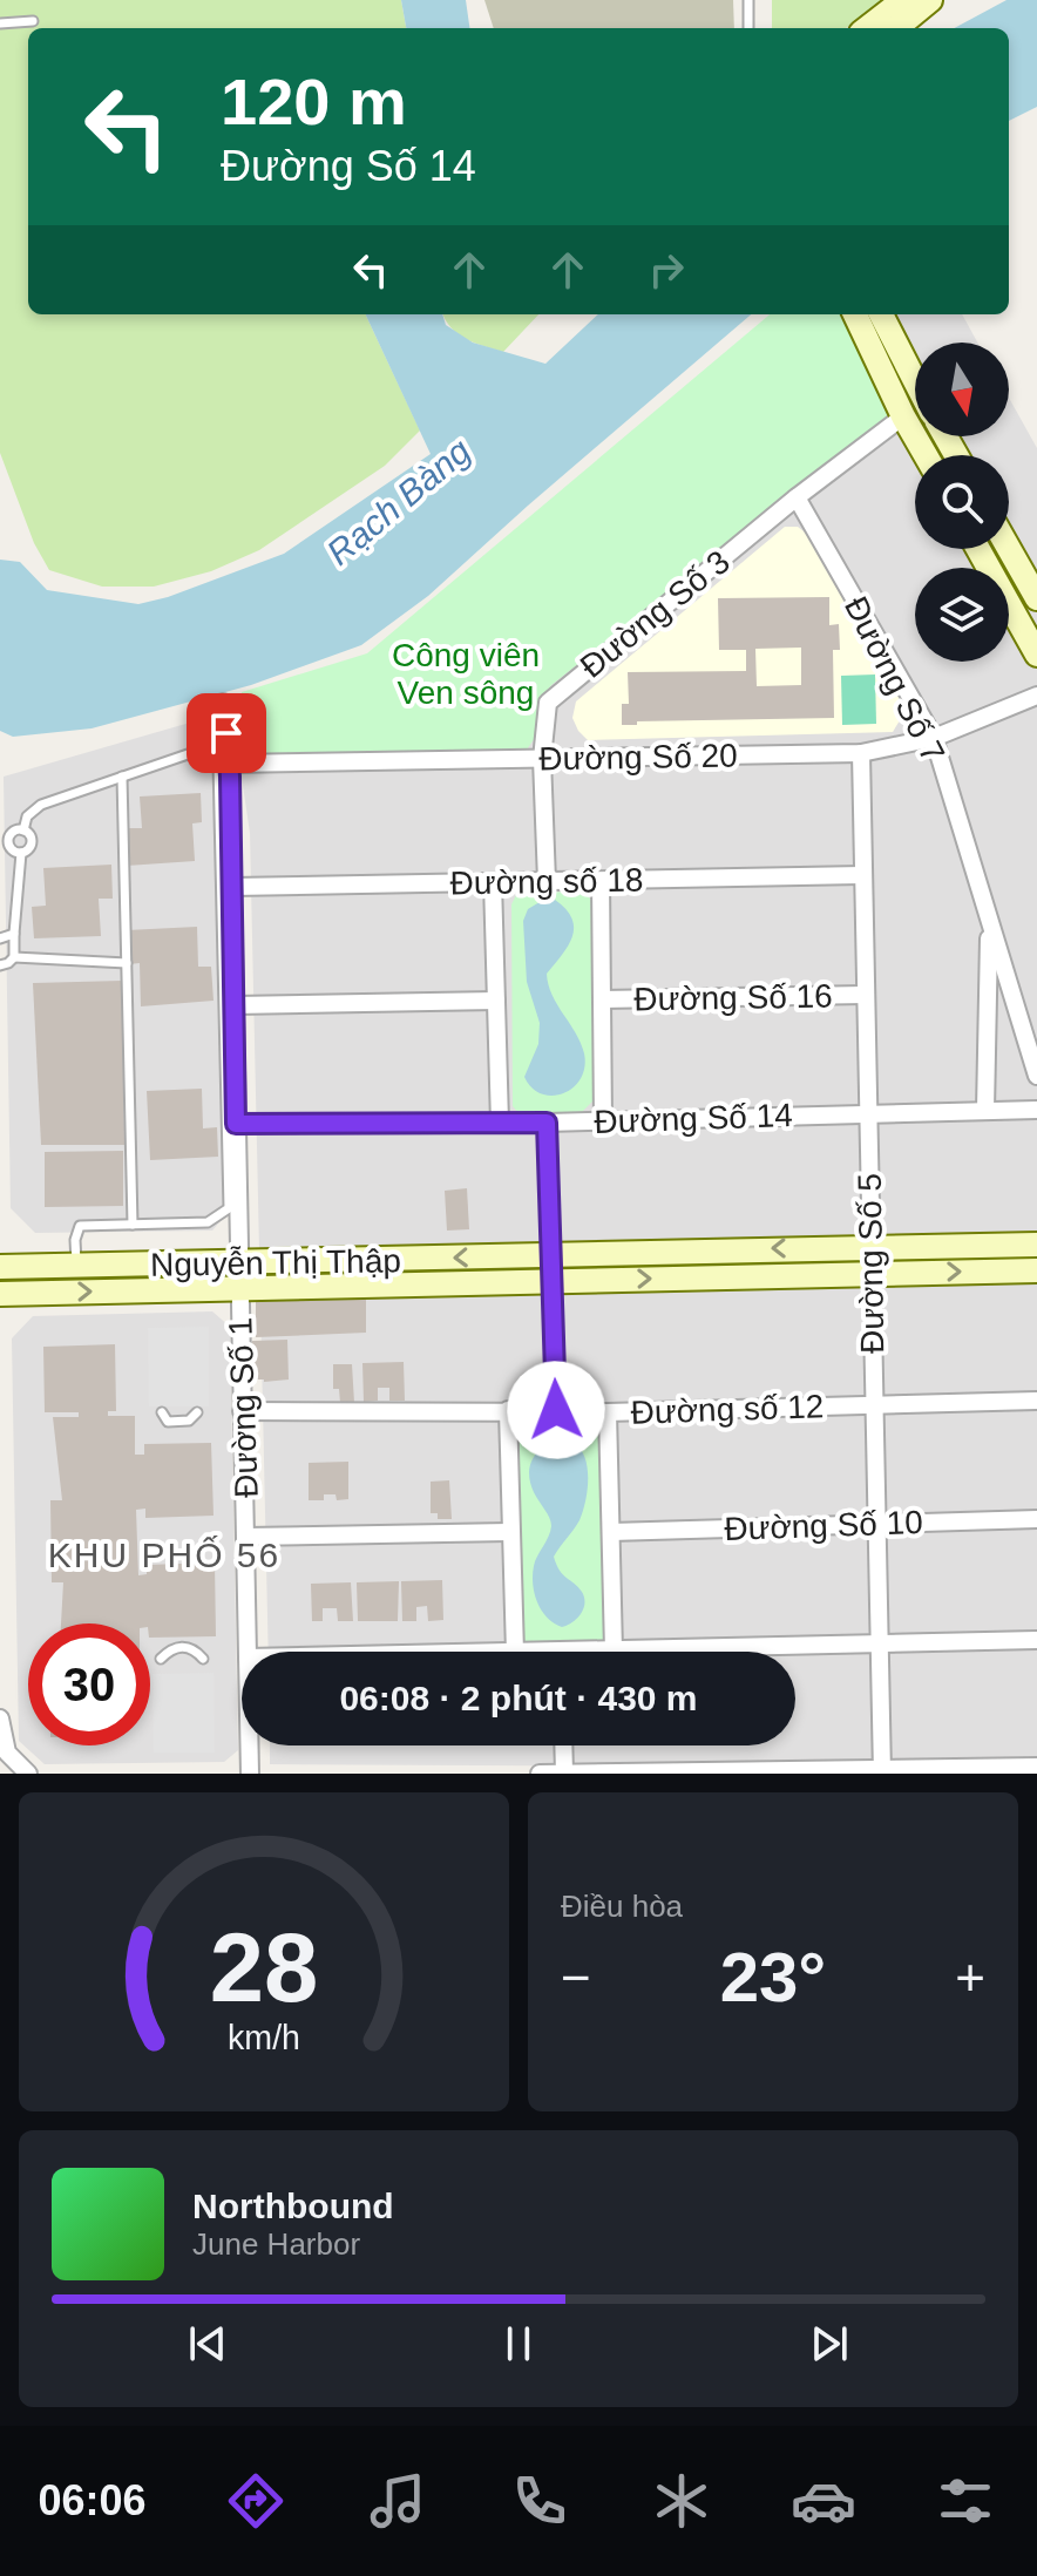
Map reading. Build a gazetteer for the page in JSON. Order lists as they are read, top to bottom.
{
  "streets": {
    "main road": ["Nguyễn Thị Thập"],
    "street": [
      "Đường Số 3",
      "Đường Số 7",
      "Đường Số 20",
      "Đường số 18",
      "Đường Số 16",
      "Đường Số 14",
      "Đường Số 5",
      "Đường Số 1",
      "Đường số 12",
      "Đường Số 10"
    ]
  },
  "crossings": [
    ["Đường Số 3", "Đường Số 7"],
    ["Đường Số 3", "Đường Số 20"],
    ["Đường Số 3", "Đường số 18"],
    ["Đường Số 7", "Đường Số 20"],
    ["Đường Số 7", "Đường Số 14"],
    ["Đường Số 20", "Đường Số 5"],
    ["Đường Số 20", "Đường Số 1"],
    ["Đường số 18", "Đường Số 5"],
    ["Đường số 18", "Đường Số 1"],
    ["Đường Số 16", "Đường Số 5"],
    ["Đường Số 14", "Đường Số 5"],
    ["Đường Số 14", "Đường Số 1"],
    ["Nguyễn Thị Thập", "Đường Số 5"],
    ["Nguyễn Thị Thập", "Đường Số 1"],
    ["Đường Số 5", "Đường số 12"],
    ["Đường Số 5", "Đường Số 10"],
    ["Đường Số 1", "Đường số 12"]
  ],
  "districts": ["KHU PHỐ 56"],
  "water": ["Rạch Bàng"],
  "parks": ["Công viên Ven sông"],
  "north": "bottom",
  "page": {
    "turn": ["120 m", "Đường Số 14"],
    "limit": "30",
    "trip": "06:08 · 2 phút · 430 m",
    "tile": "Điều hòa",
    "heat": ["−", "23°", "+"],
    "song": ["Northbound", "June Harbor"],
    "tabs": "06:06",
    "gauge": ["28", "km/h"]
  }
}
